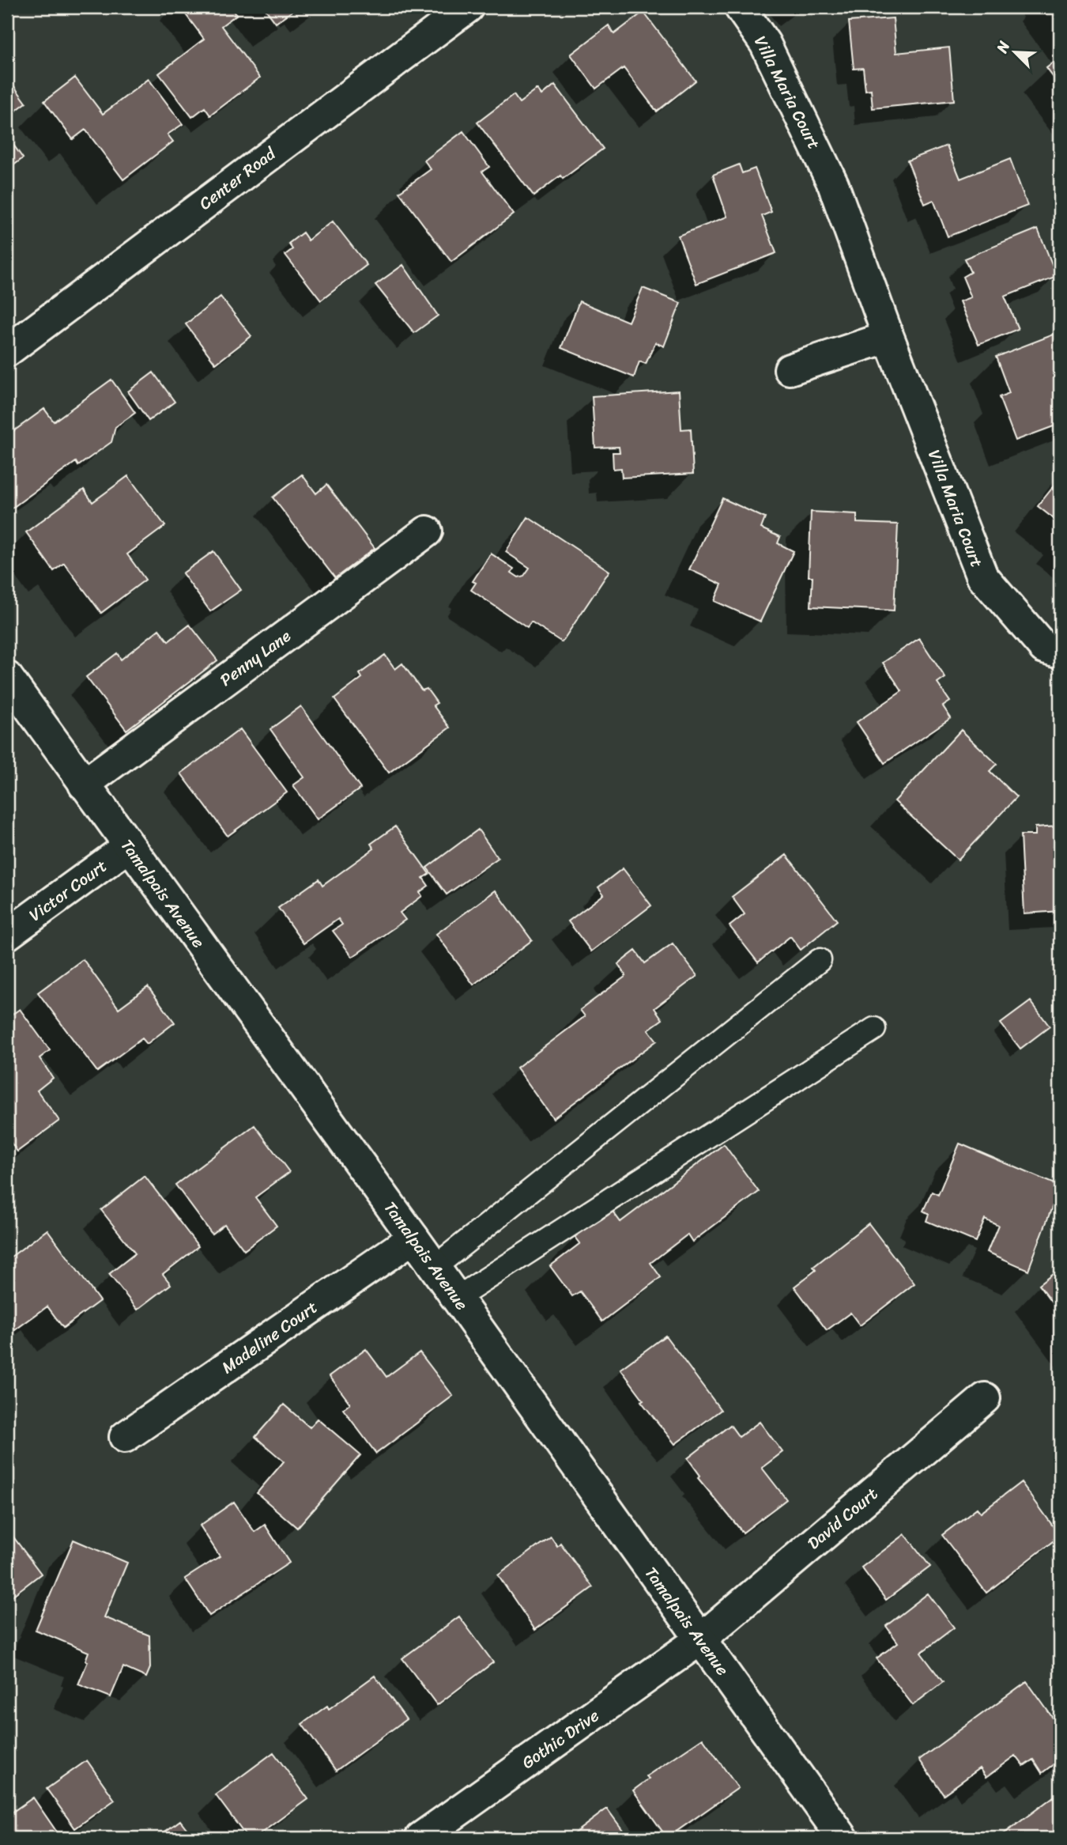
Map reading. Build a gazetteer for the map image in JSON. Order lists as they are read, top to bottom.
{
  "streets": {
    "street": [
      "Villa Maria Court",
      "Center Road",
      "Penny Lane",
      "Victor Court",
      "Tamalpais Avenue",
      "Madeline Court",
      "David Court",
      "Gothic Drive"
    ]
  },
  "crossings": [
    ["Penny Lane", "Tamalpais Avenue"],
    ["Victor Court", "Tamalpais Avenue"],
    ["Tamalpais Avenue", "Madeline Court"],
    ["Tamalpais Avenue", "David Court"],
    ["Tamalpais Avenue", "Gothic Drive"],
    ["David Court", "Gothic Drive"]
  ],
  "north": "top left"
}
